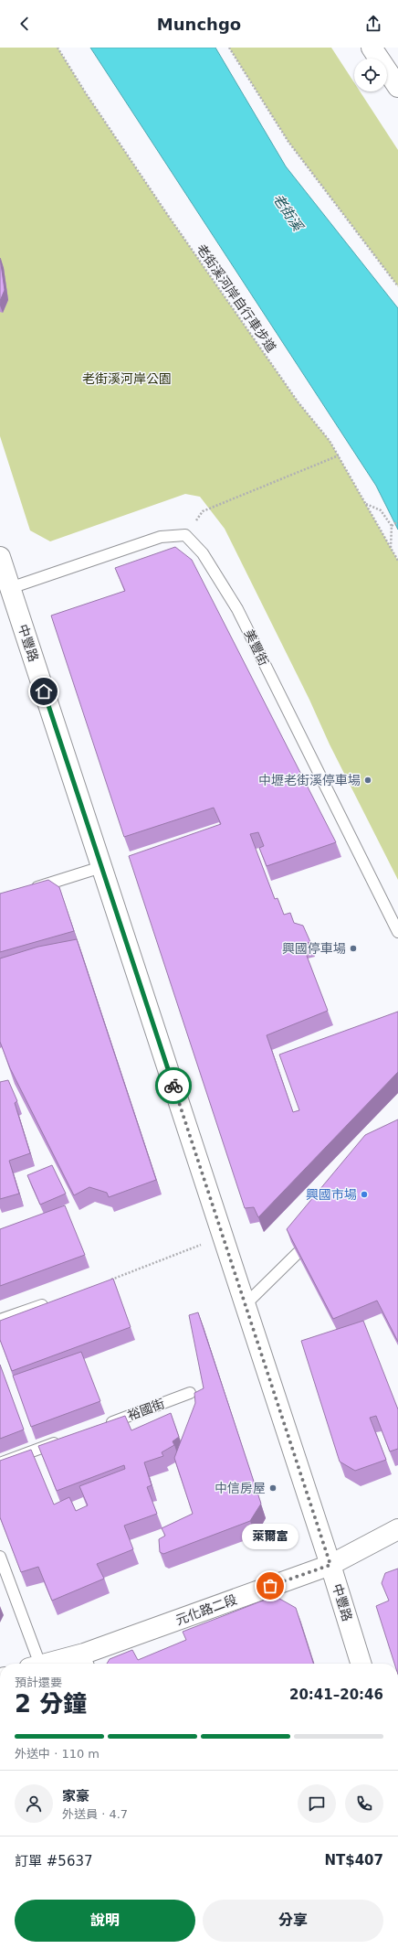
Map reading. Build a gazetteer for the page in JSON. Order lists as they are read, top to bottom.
{
  "streets": {
    "main road": ["中豐路", "元化路二段"],
    "lane": ["美豐街", "裕國街"],
    "path": ["老街溪河岸自行車步道"]
  },
  "crossings": [
    ["中豐路", "元化路二段"]
  ],
  "water": ["老街溪"],
  "parks": ["老街溪河岸公園"],
  "places": [
    "中壢老街溪停車場",
    "興國停車場",
    "興國市場",
    "中信房屋",
    "萊爾富"
  ],
  "page": {
    "header": "Munchgo",
    "bubble": "萊爾富",
    "heading": ["2 分鐘", "預計還要", "20:41–20:46"],
    "panel": [
      "家豪",
      "外送員 · 4.7",
      "訂單 #5637",
      "NT$407"
    ],
    "bar": "外送中 · 110 m",
    "buttons": ["說明", "分享"]
  }
}
